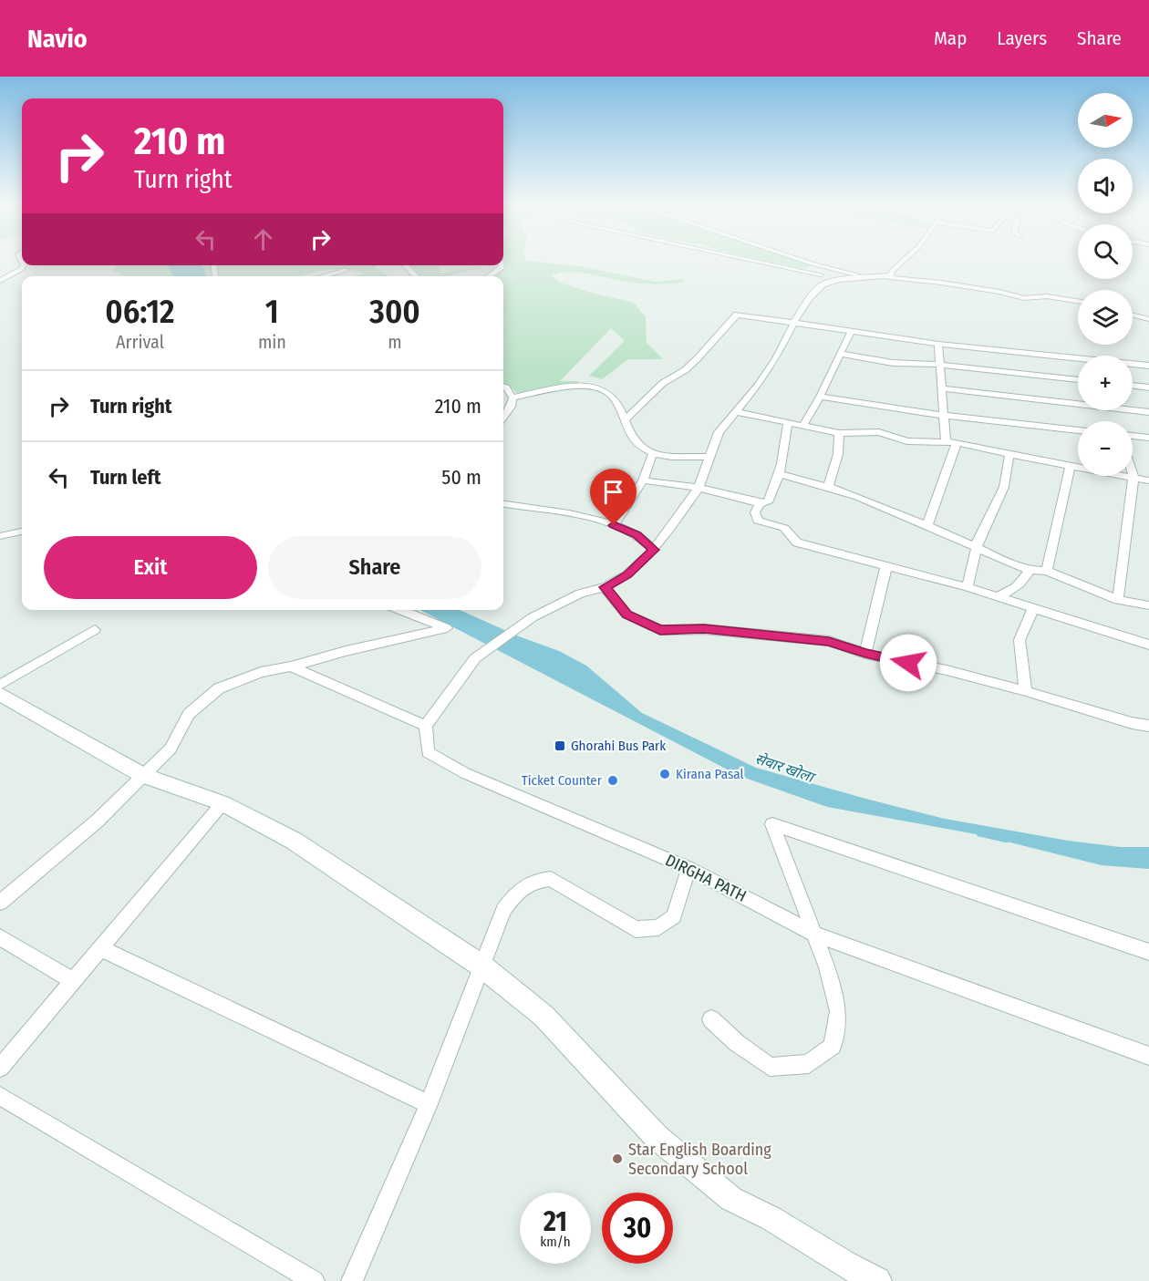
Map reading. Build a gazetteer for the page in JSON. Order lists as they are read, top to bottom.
{
  "streets": {
    "street": ["DIRGHA PATH"]
  },
  "water": ["सेवार खोला"],
  "places": {
    "transit": ["Ghorahi Bus Park"],
    "other": ["Kirana Pasal", "Ticket Counter", "Star English Boarding Secondary School"]
  },
  "north": "right",
  "page": {
    "header": "Navio",
    "nav": ["Map", "Layers", "Share"],
    "map_buttons": ["+", "−"],
    "turn": ["210 m", "Turn right"],
    "eta": [
      "06:12",
      "Arrival",
      "1",
      "min",
      "300",
      "m"
    ],
    "list": [
      {
        "name": "Turn right",
        "value": "210 m"
      },
      {
        "name": "Turn left",
        "value": "50 m"
      }
    ],
    "buttons": ["Exit", "Share"],
    "speed": "21 km/h",
    "limit": "30"
  }
}
